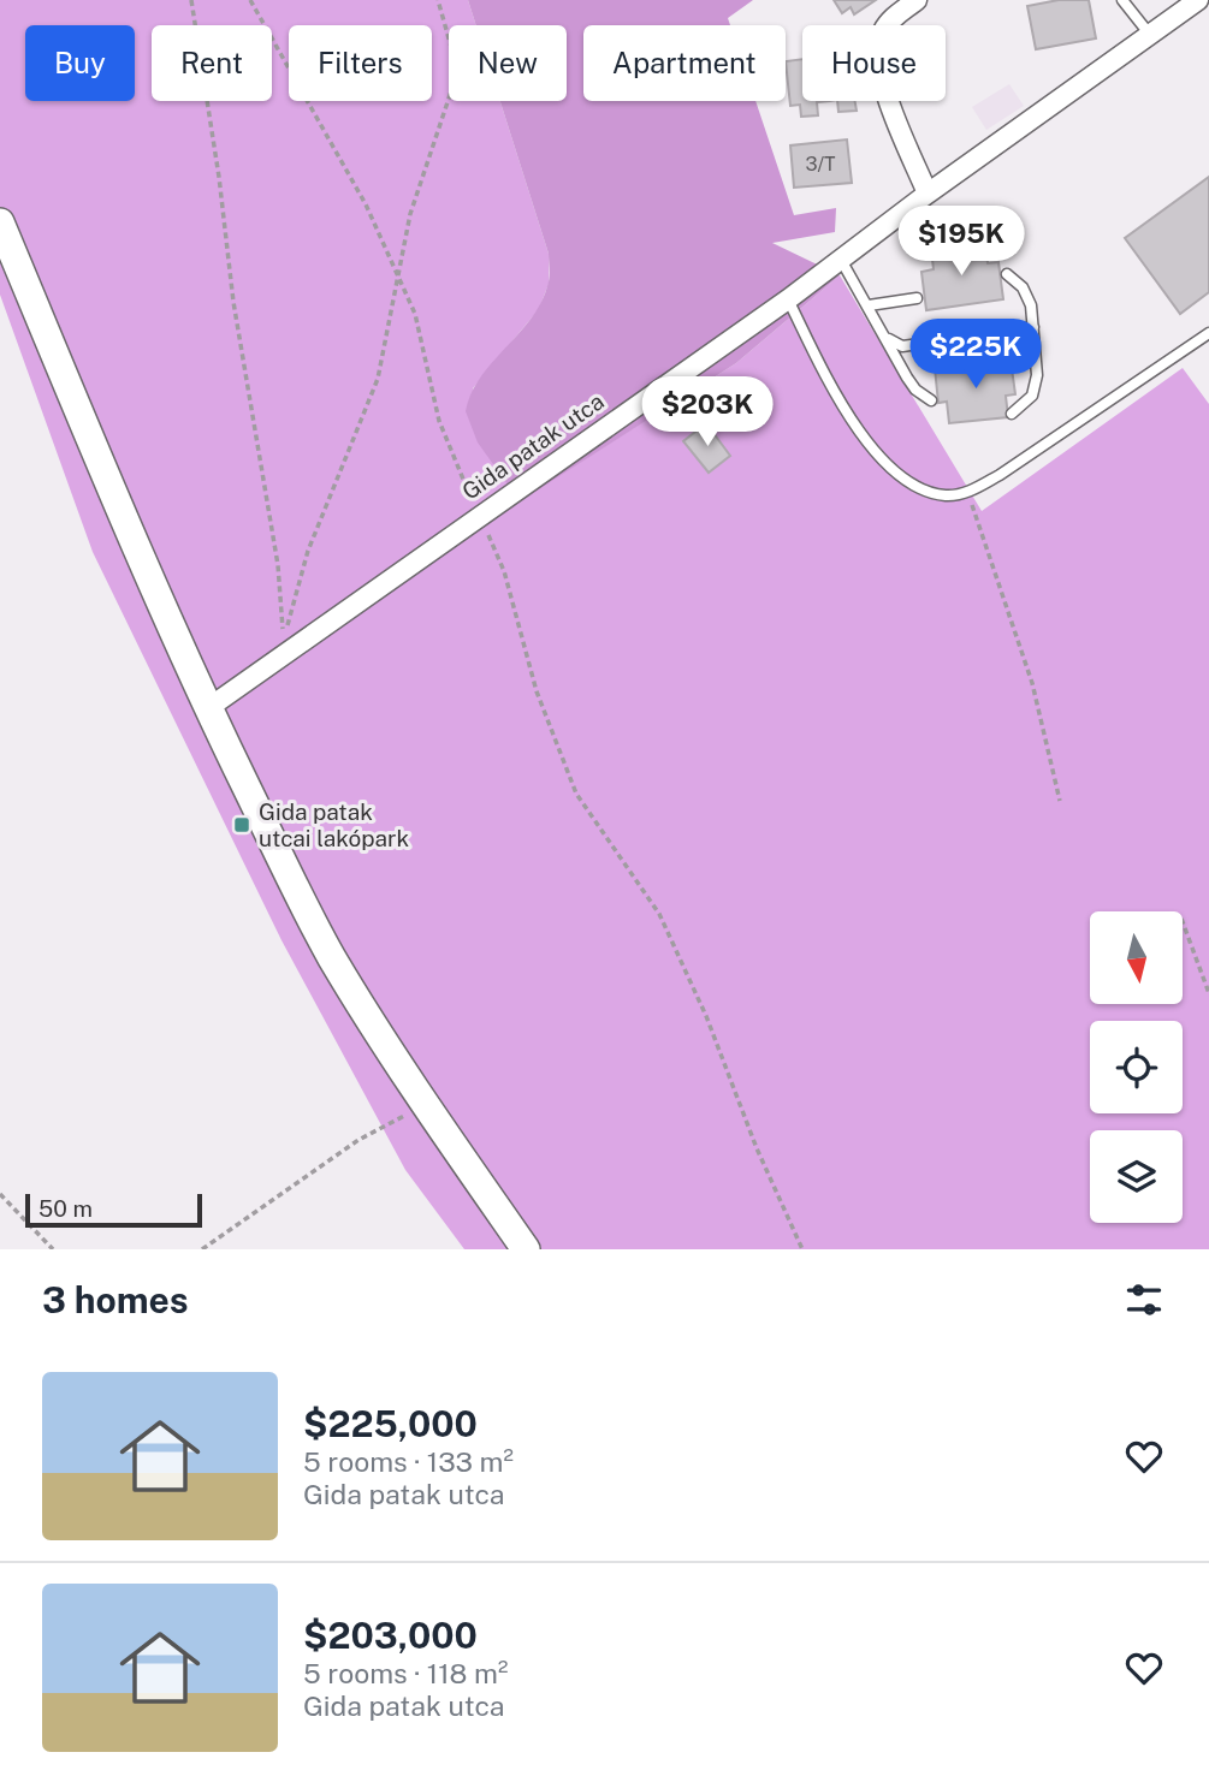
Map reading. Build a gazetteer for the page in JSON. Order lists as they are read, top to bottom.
{
  "streets": {
    "street": ["Gida patak utca"]
  },
  "places": {
    "transit": ["Gida patak utcai lakópark"]
  },
  "house_numbers": ["3/T"],
  "scale_bar": "50 m",
  "north": "bottom",
  "page": {
    "chip": [
      "Buy",
      "Rent",
      "Filters",
      "New",
      "Apartment",
      "House"
    ],
    "price": ["$195K", "$225K", "$203K"],
    "scale": "50 m",
    "heading": "3 homes",
    "list": [
      {
        "name": "$225,000",
        "note": "5 rooms · 133 m² · Gida patak utca"
      },
      {
        "name": "$203,000",
        "note": "5 rooms · 118 m² · Gida patak utca"
      }
    ]
  }
}
